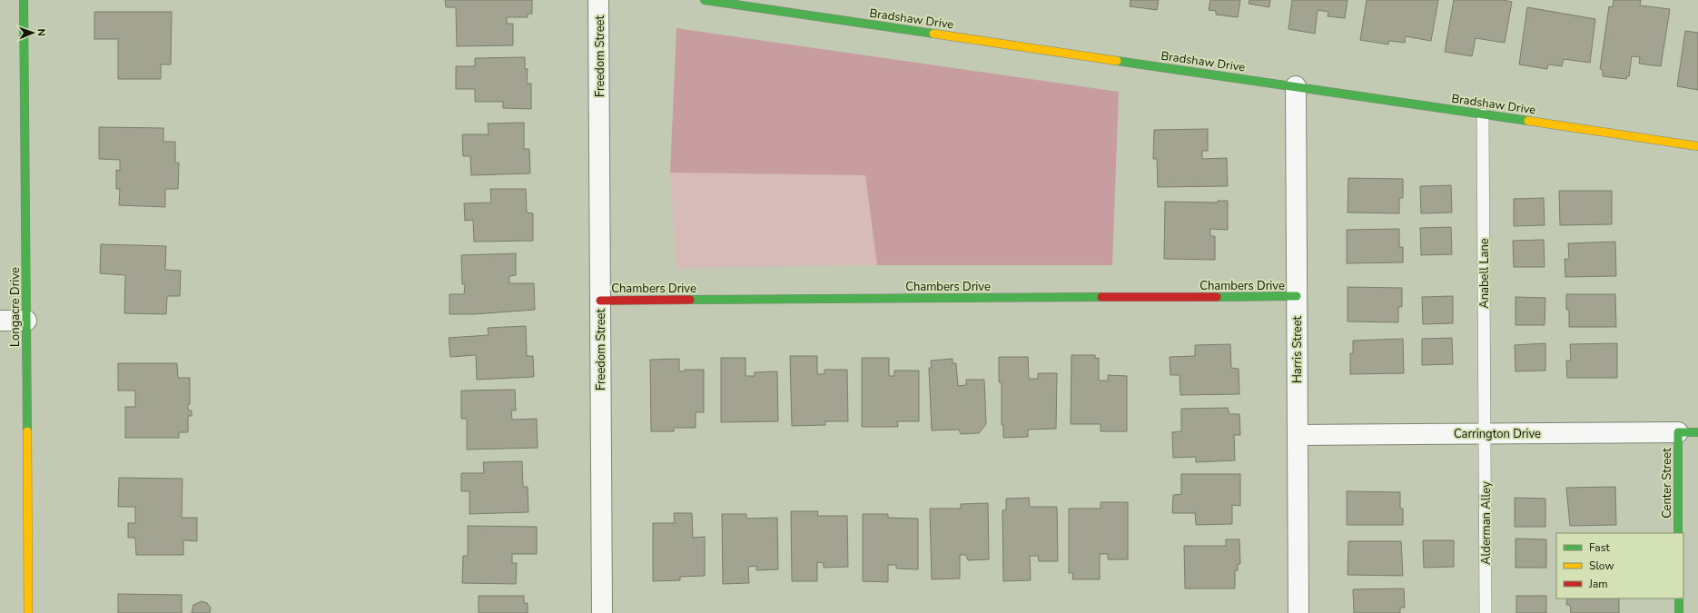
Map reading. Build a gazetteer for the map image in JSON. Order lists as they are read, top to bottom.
{
  "streets": {
    "street": [
      "Bradshaw Drive",
      "Freedom Street",
      "Chambers Drive",
      "Longacre Drive",
      "Harris Street",
      "Carrington Drive",
      "Center Street"
    ],
    "lane": ["Anabell Lane", "Alderman Alley"]
  },
  "crossings": [
    ["Bradshaw Drive", "Anabell Lane"],
    ["Bradshaw Drive", "Harris Street"],
    ["Freedom Street", "Chambers Drive"],
    ["Anabell Lane", "Carrington Drive"],
    ["Anabell Lane", "Alderman Alley"],
    ["Chambers Drive", "Harris Street"],
    ["Harris Street", "Carrington Drive"],
    ["Carrington Drive", "Center Street"],
    ["Carrington Drive", "Alderman Alley"]
  ],
  "legend": ["Fast", "Slow", "Jam"],
  "north": "right"
}
